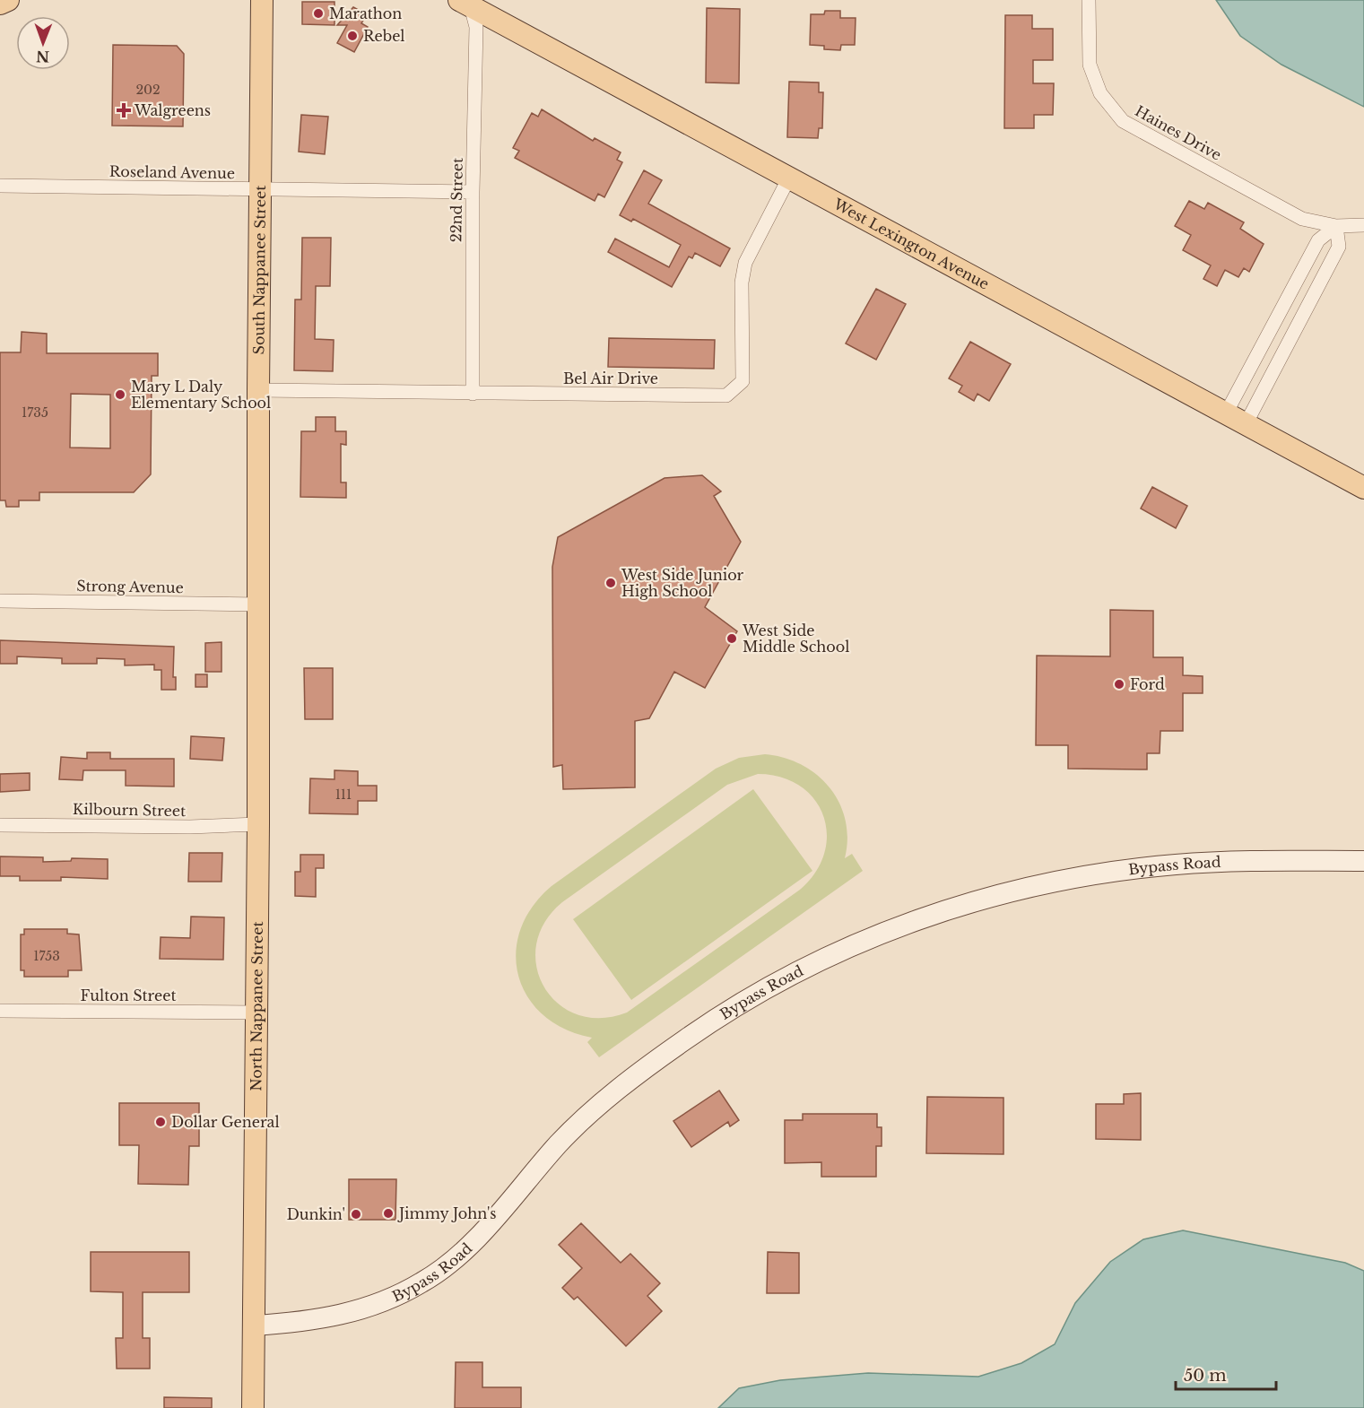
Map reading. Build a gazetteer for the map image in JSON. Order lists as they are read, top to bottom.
{
  "streets": {
    "main road": [
      "West Lexington Avenue",
      "South Nappanee Street",
      "Bypass Road",
      "North Nappanee Street"
    ],
    "street": [
      "Haines Drive",
      "Roseland Avenue",
      "22nd Street",
      "Bel Air Drive",
      "Strong Avenue",
      "Kilbourn Street",
      "Fulton Street"
    ]
  },
  "crossings": [
    ["Roseland Avenue", "22nd Street"],
    ["Roseland Avenue", "South Nappanee Street"],
    ["22nd Street", "West Lexington Avenue"],
    ["22nd Street", "Bel Air Drive"],
    ["West Lexington Avenue", "Bel Air Drive"],
    ["South Nappanee Street", "Bel Air Drive"],
    ["South Nappanee Street", "Strong Avenue"],
    ["South Nappanee Street", "North Nappanee Street"],
    ["Strong Avenue", "North Nappanee Street"],
    ["Kilbourn Street", "North Nappanee Street"],
    ["Bypass Road", "North Nappanee Street"],
    ["Fulton Street", "North Nappanee Street"]
  ],
  "places": {
    "other": [
      "Marathon",
      "Rebel",
      "Mary L Daly Elementary School",
      "West Side Junior High School",
      "West Side Middle School",
      "Ford",
      "Dollar General",
      "Jimmy John's",
      "Dunkin'"
    ],
    "health": ["Walgreens"]
  },
  "house_numbers": [
    "202",
    "1735",
    "111",
    "1753"
  ],
  "scale_bar": "50 m",
  "north": "bottom"
}
